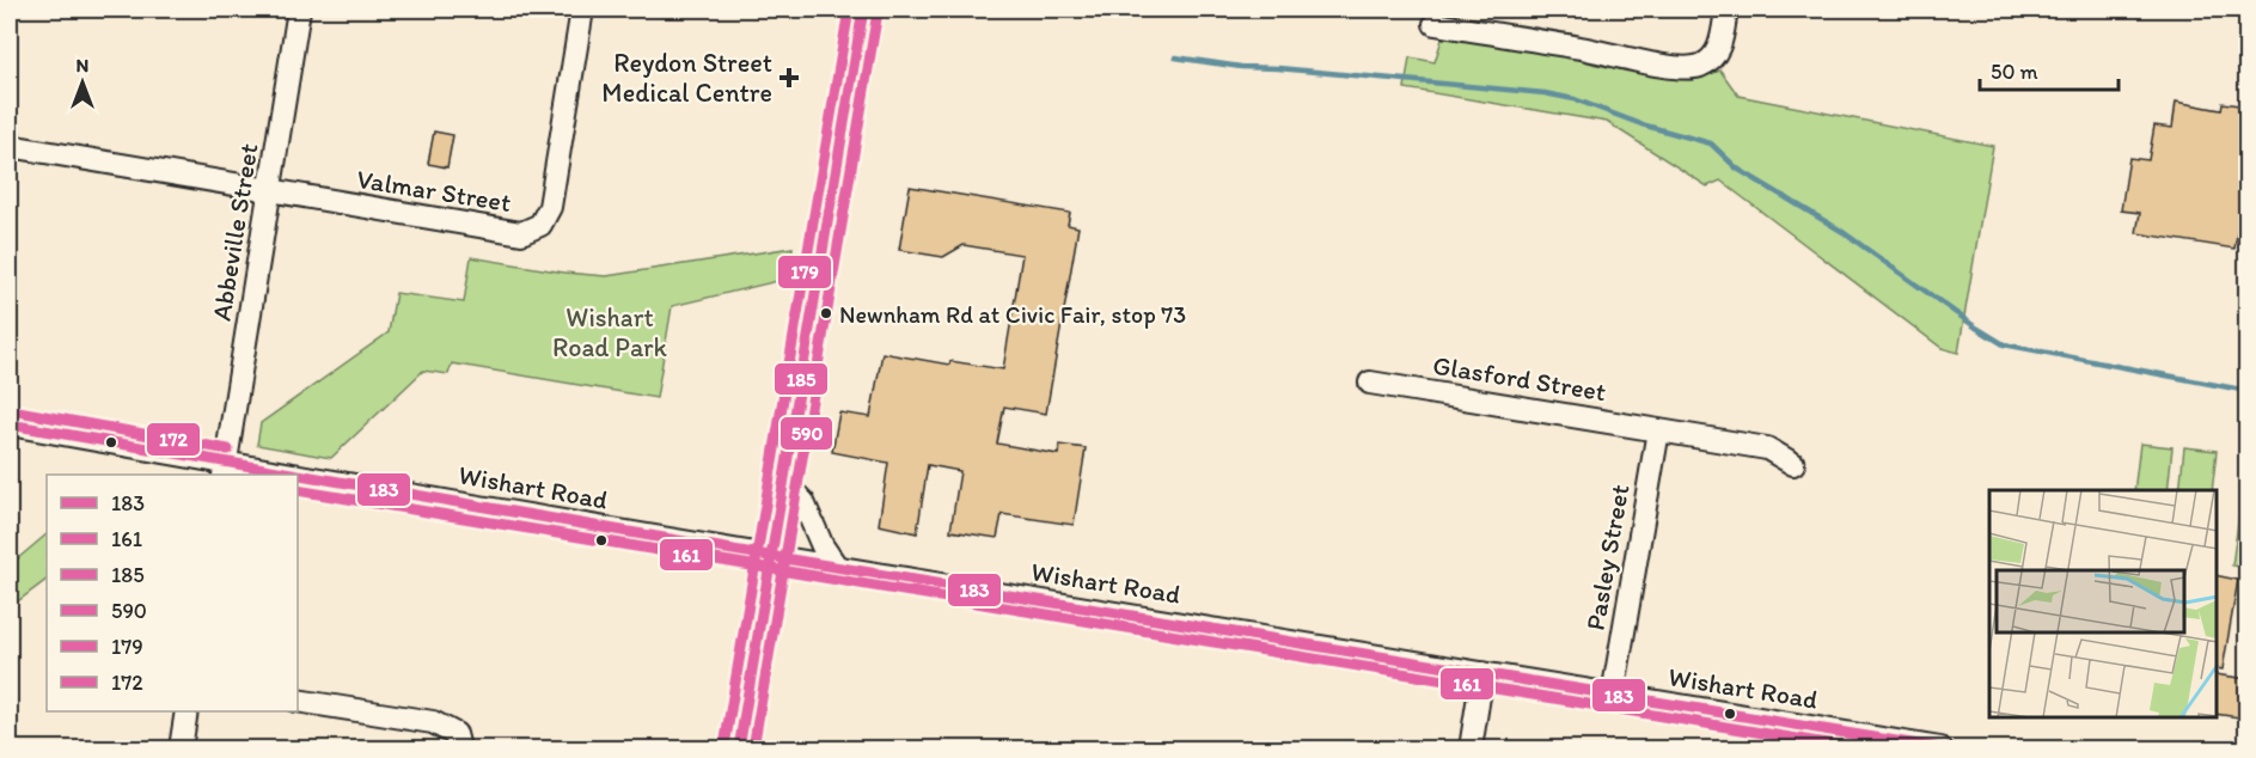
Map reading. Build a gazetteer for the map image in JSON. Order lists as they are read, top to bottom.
{
  "streets": {
    "street": [
      "Valmar Street",
      "Abbeville Street",
      "Glasford Street",
      "Wishart Road",
      "Pasley Street"
    ]
  },
  "crossings": [
    ["Valmar Street", "Abbeville Street"],
    ["Abbeville Street", "Wishart Road"],
    ["Glasford Street", "Pasley Street"],
    ["Wishart Road", "Pasley Street"]
  ],
  "parks": ["Wishart Road Park"],
  "places": {
    "health": ["Reydon Street Medical Centre"],
    "other": ["Newnham Rd at Civic Fair, stop 73"]
  },
  "lines": [
    "transit line 185",
    "transit line 179",
    "transit line 590",
    "transit line 172",
    "transit line 183",
    "transit line 161"
  ],
  "legend": [
    "183",
    "161",
    "185",
    "590",
    "179",
    "172"
  ],
  "scale_bar": "50 m",
  "north": "top"
}
